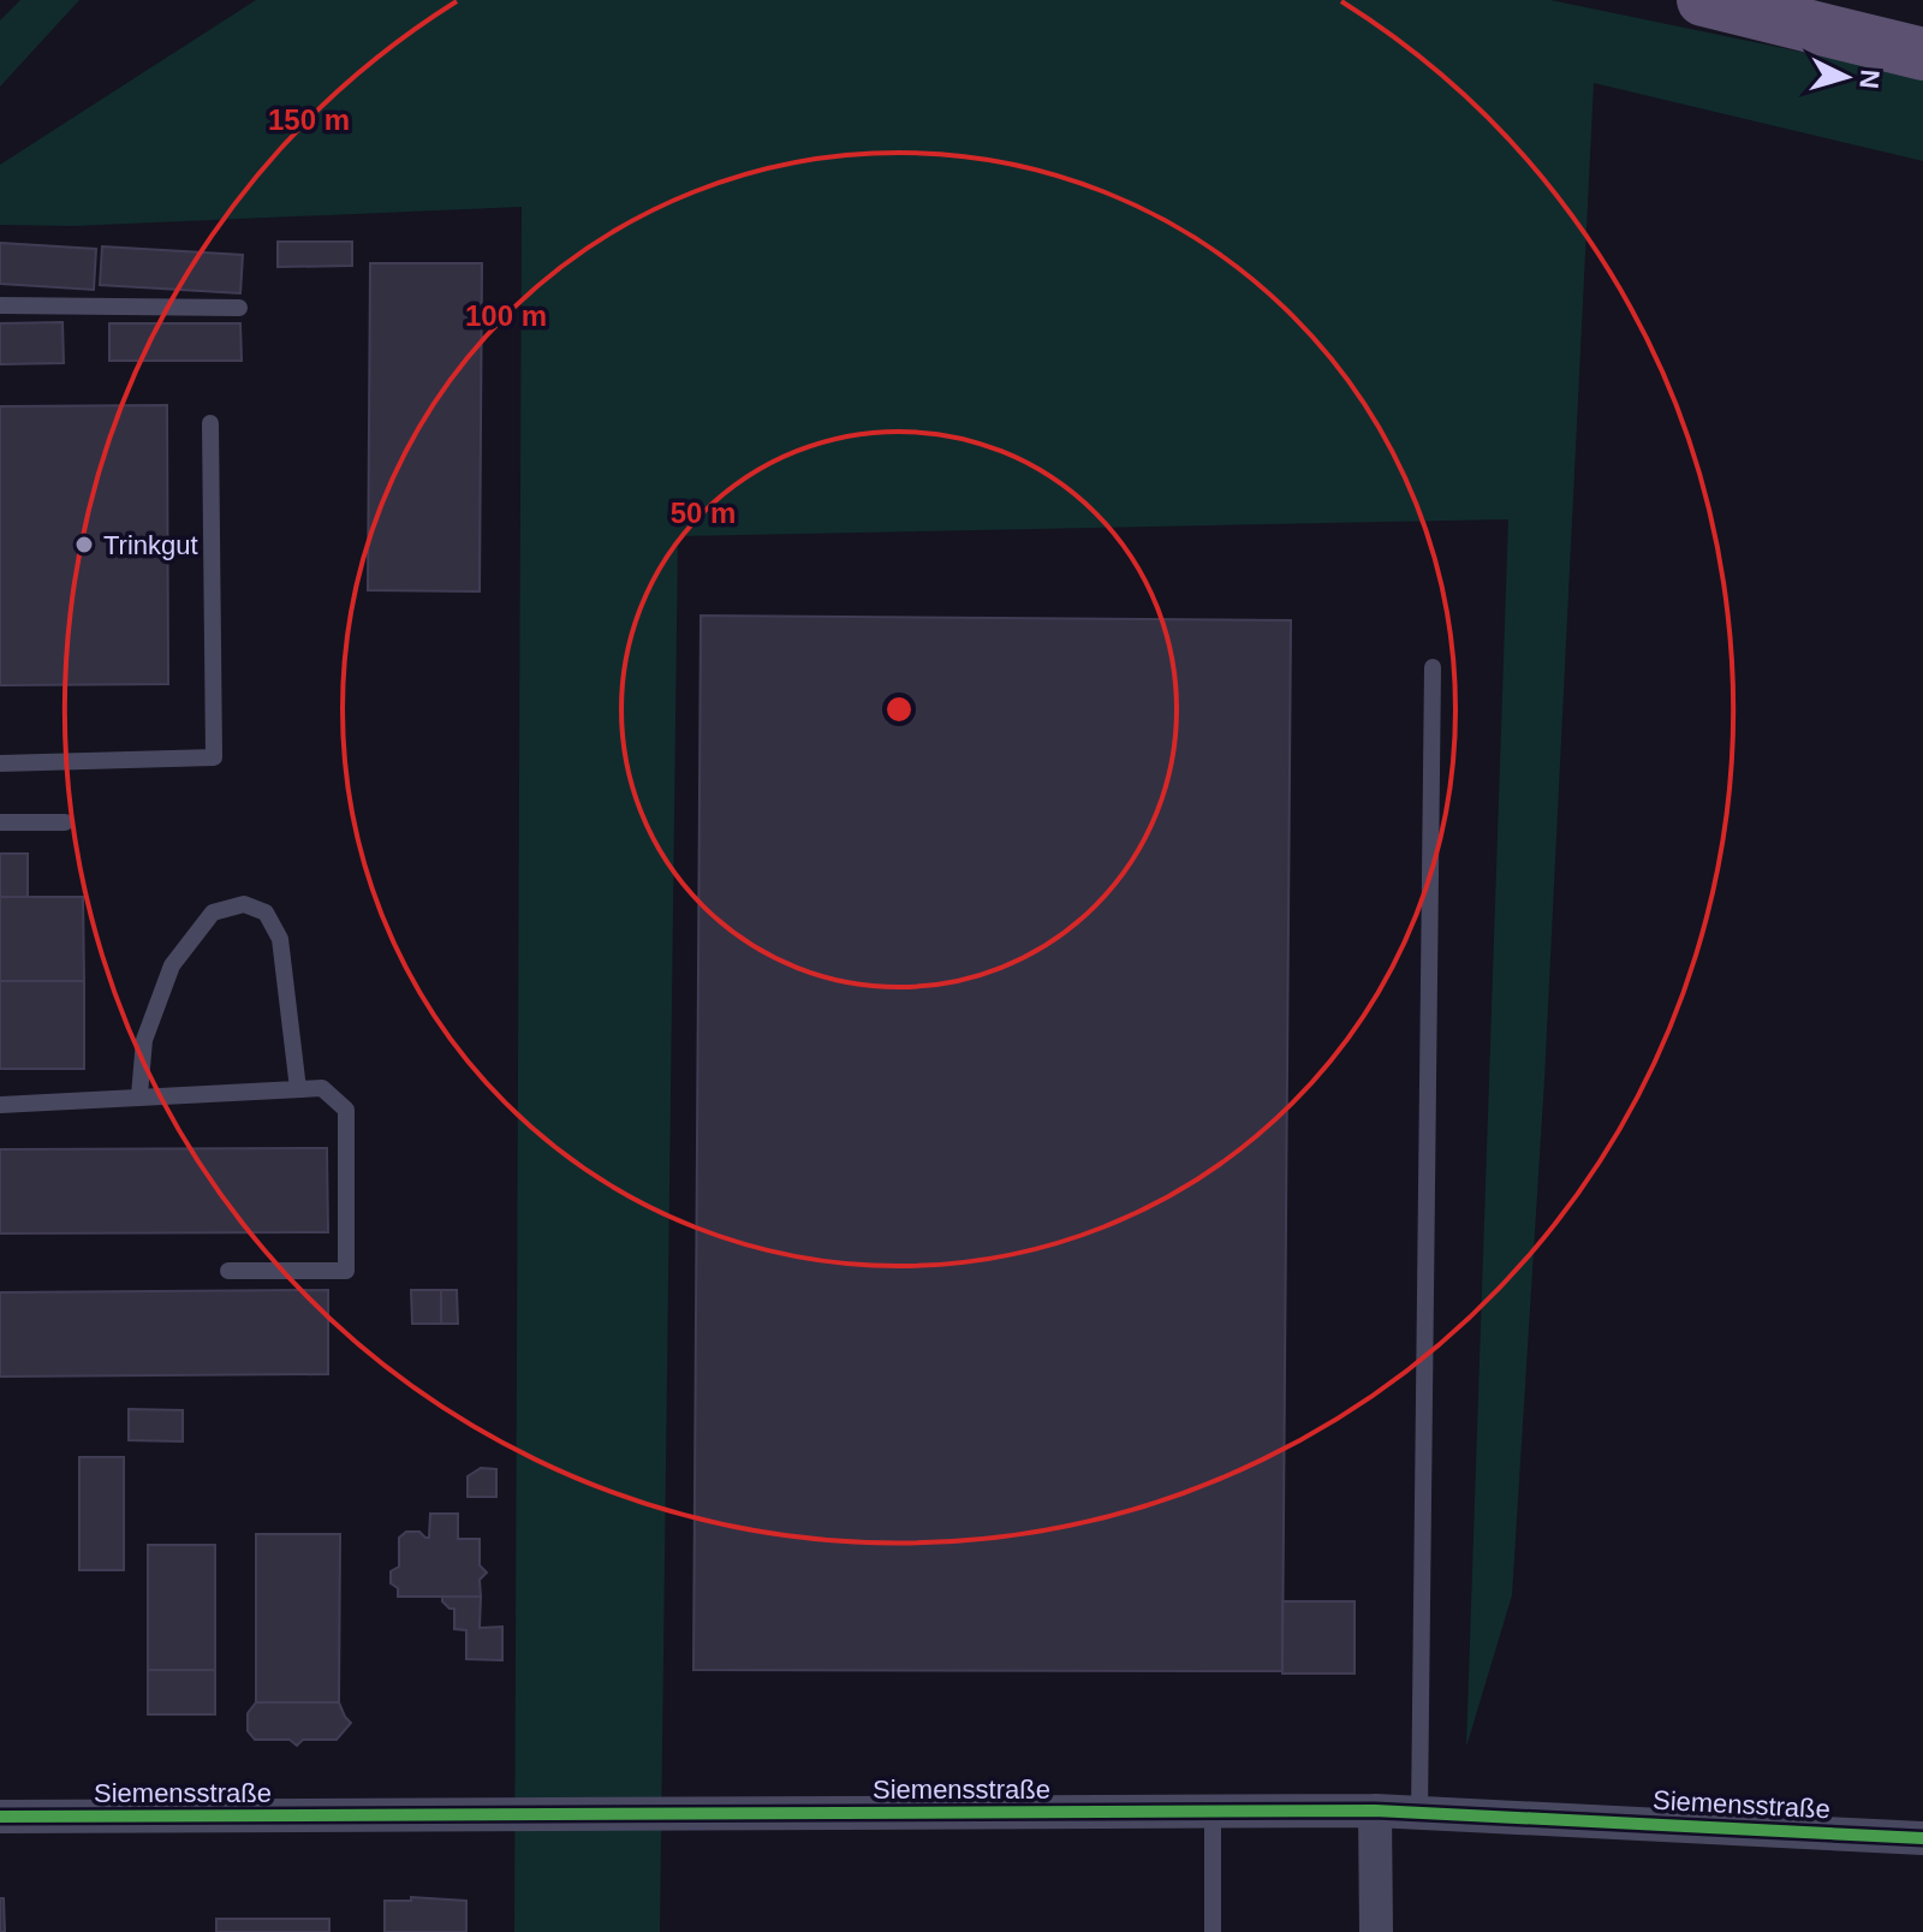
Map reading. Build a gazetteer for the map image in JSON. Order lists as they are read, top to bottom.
{
  "streets": {
    "street": ["Siemensstraße"]
  },
  "places": ["Trinkgut"],
  "north": "right",
  "rings": ["150 m", "100 m", "50 m"]
}
